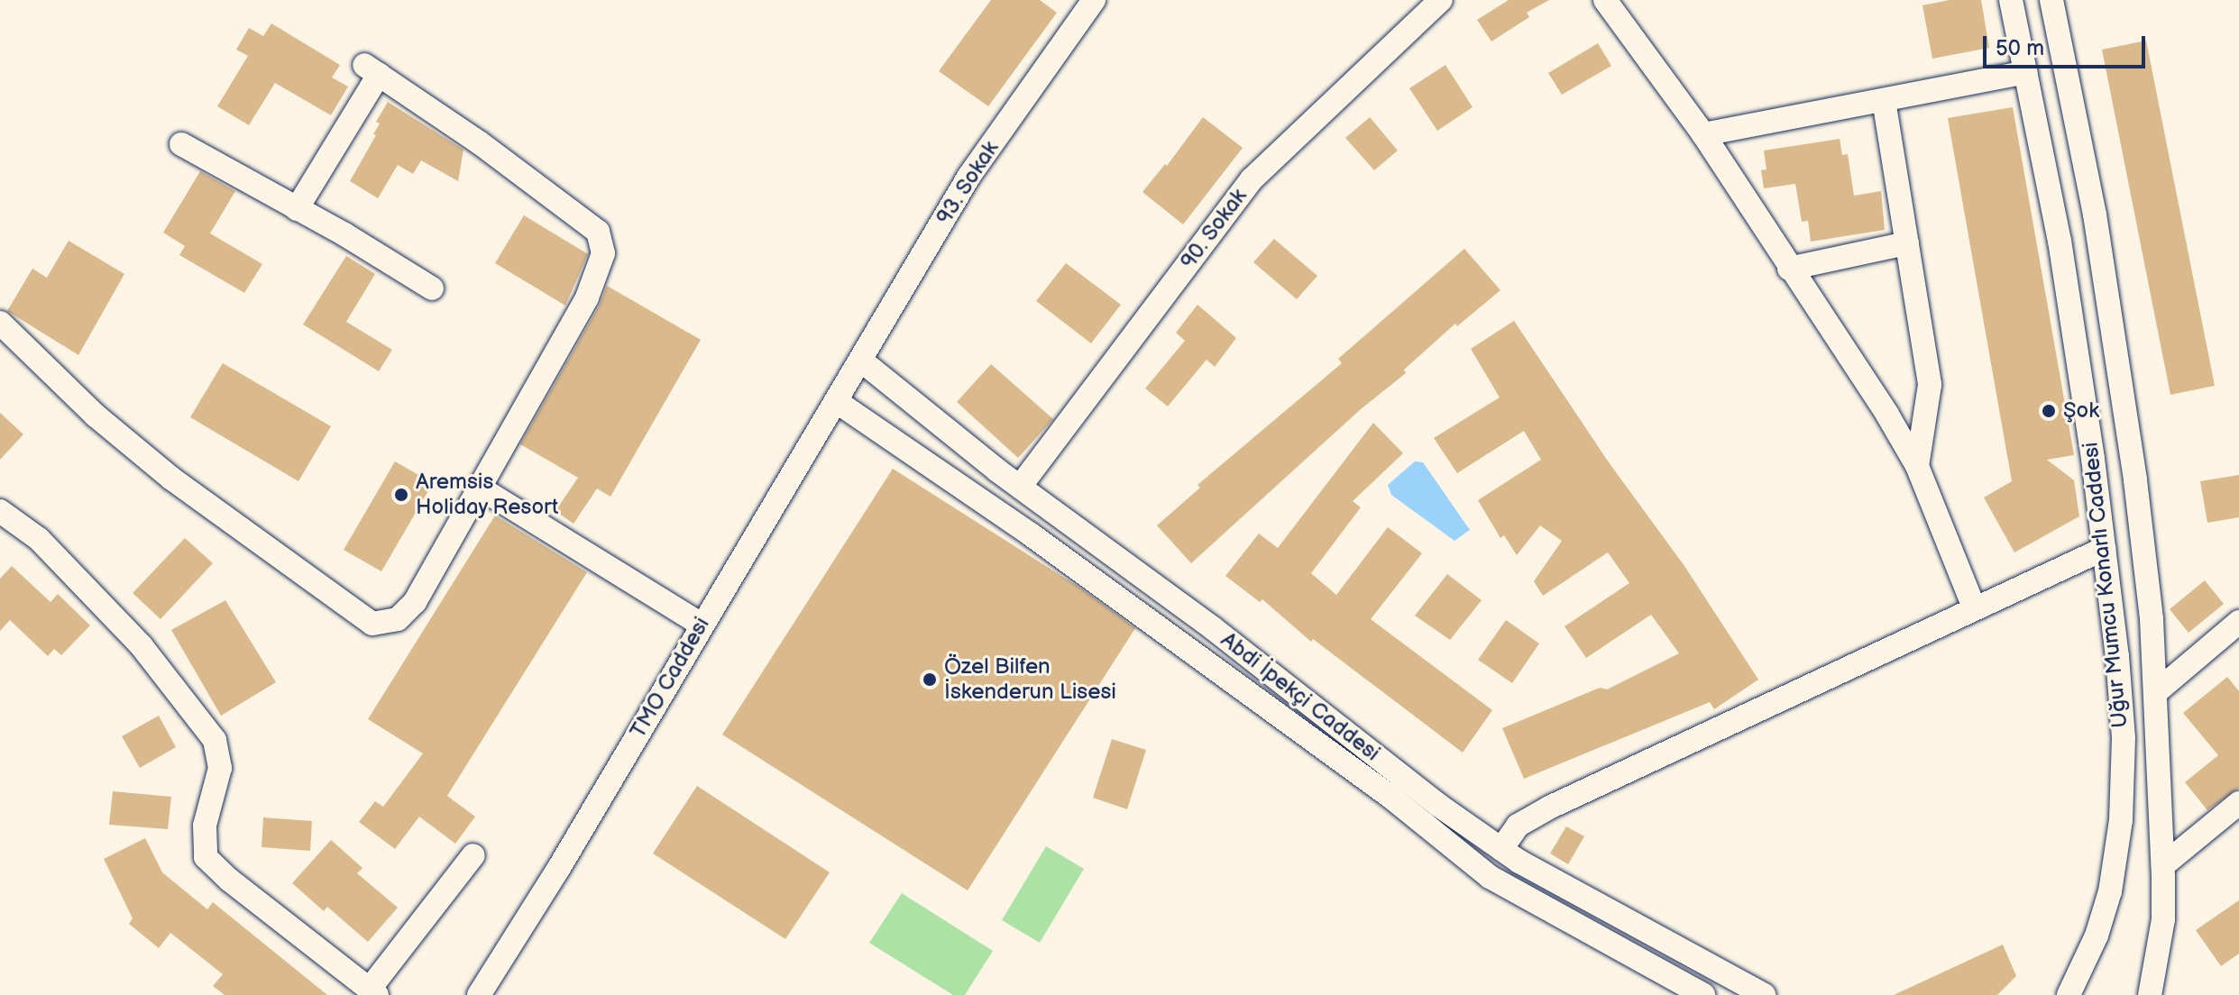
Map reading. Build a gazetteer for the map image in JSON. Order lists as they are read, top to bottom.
{
  "streets": {
    "street": [
      "93. Sokak",
      "90. Sokak",
      "Uğur Mumcu Konarlı Caddesi",
      "TMO Caddesi",
      "Abdi İpekçi Caddesi"
    ]
  },
  "crossings": [
    ["93. Sokak", "TMO Caddesi"],
    ["93. Sokak", "Abdi İpekçi Caddesi"],
    ["90. Sokak", "Abdi İpekçi Caddesi"],
    ["TMO Caddesi", "Abdi İpekçi Caddesi"]
  ],
  "places": ["Şok", "Aremsis Holiday Resort", "Özel Bilfen İskenderun Lisesi"],
  "scale_bar": "50 m"
}
